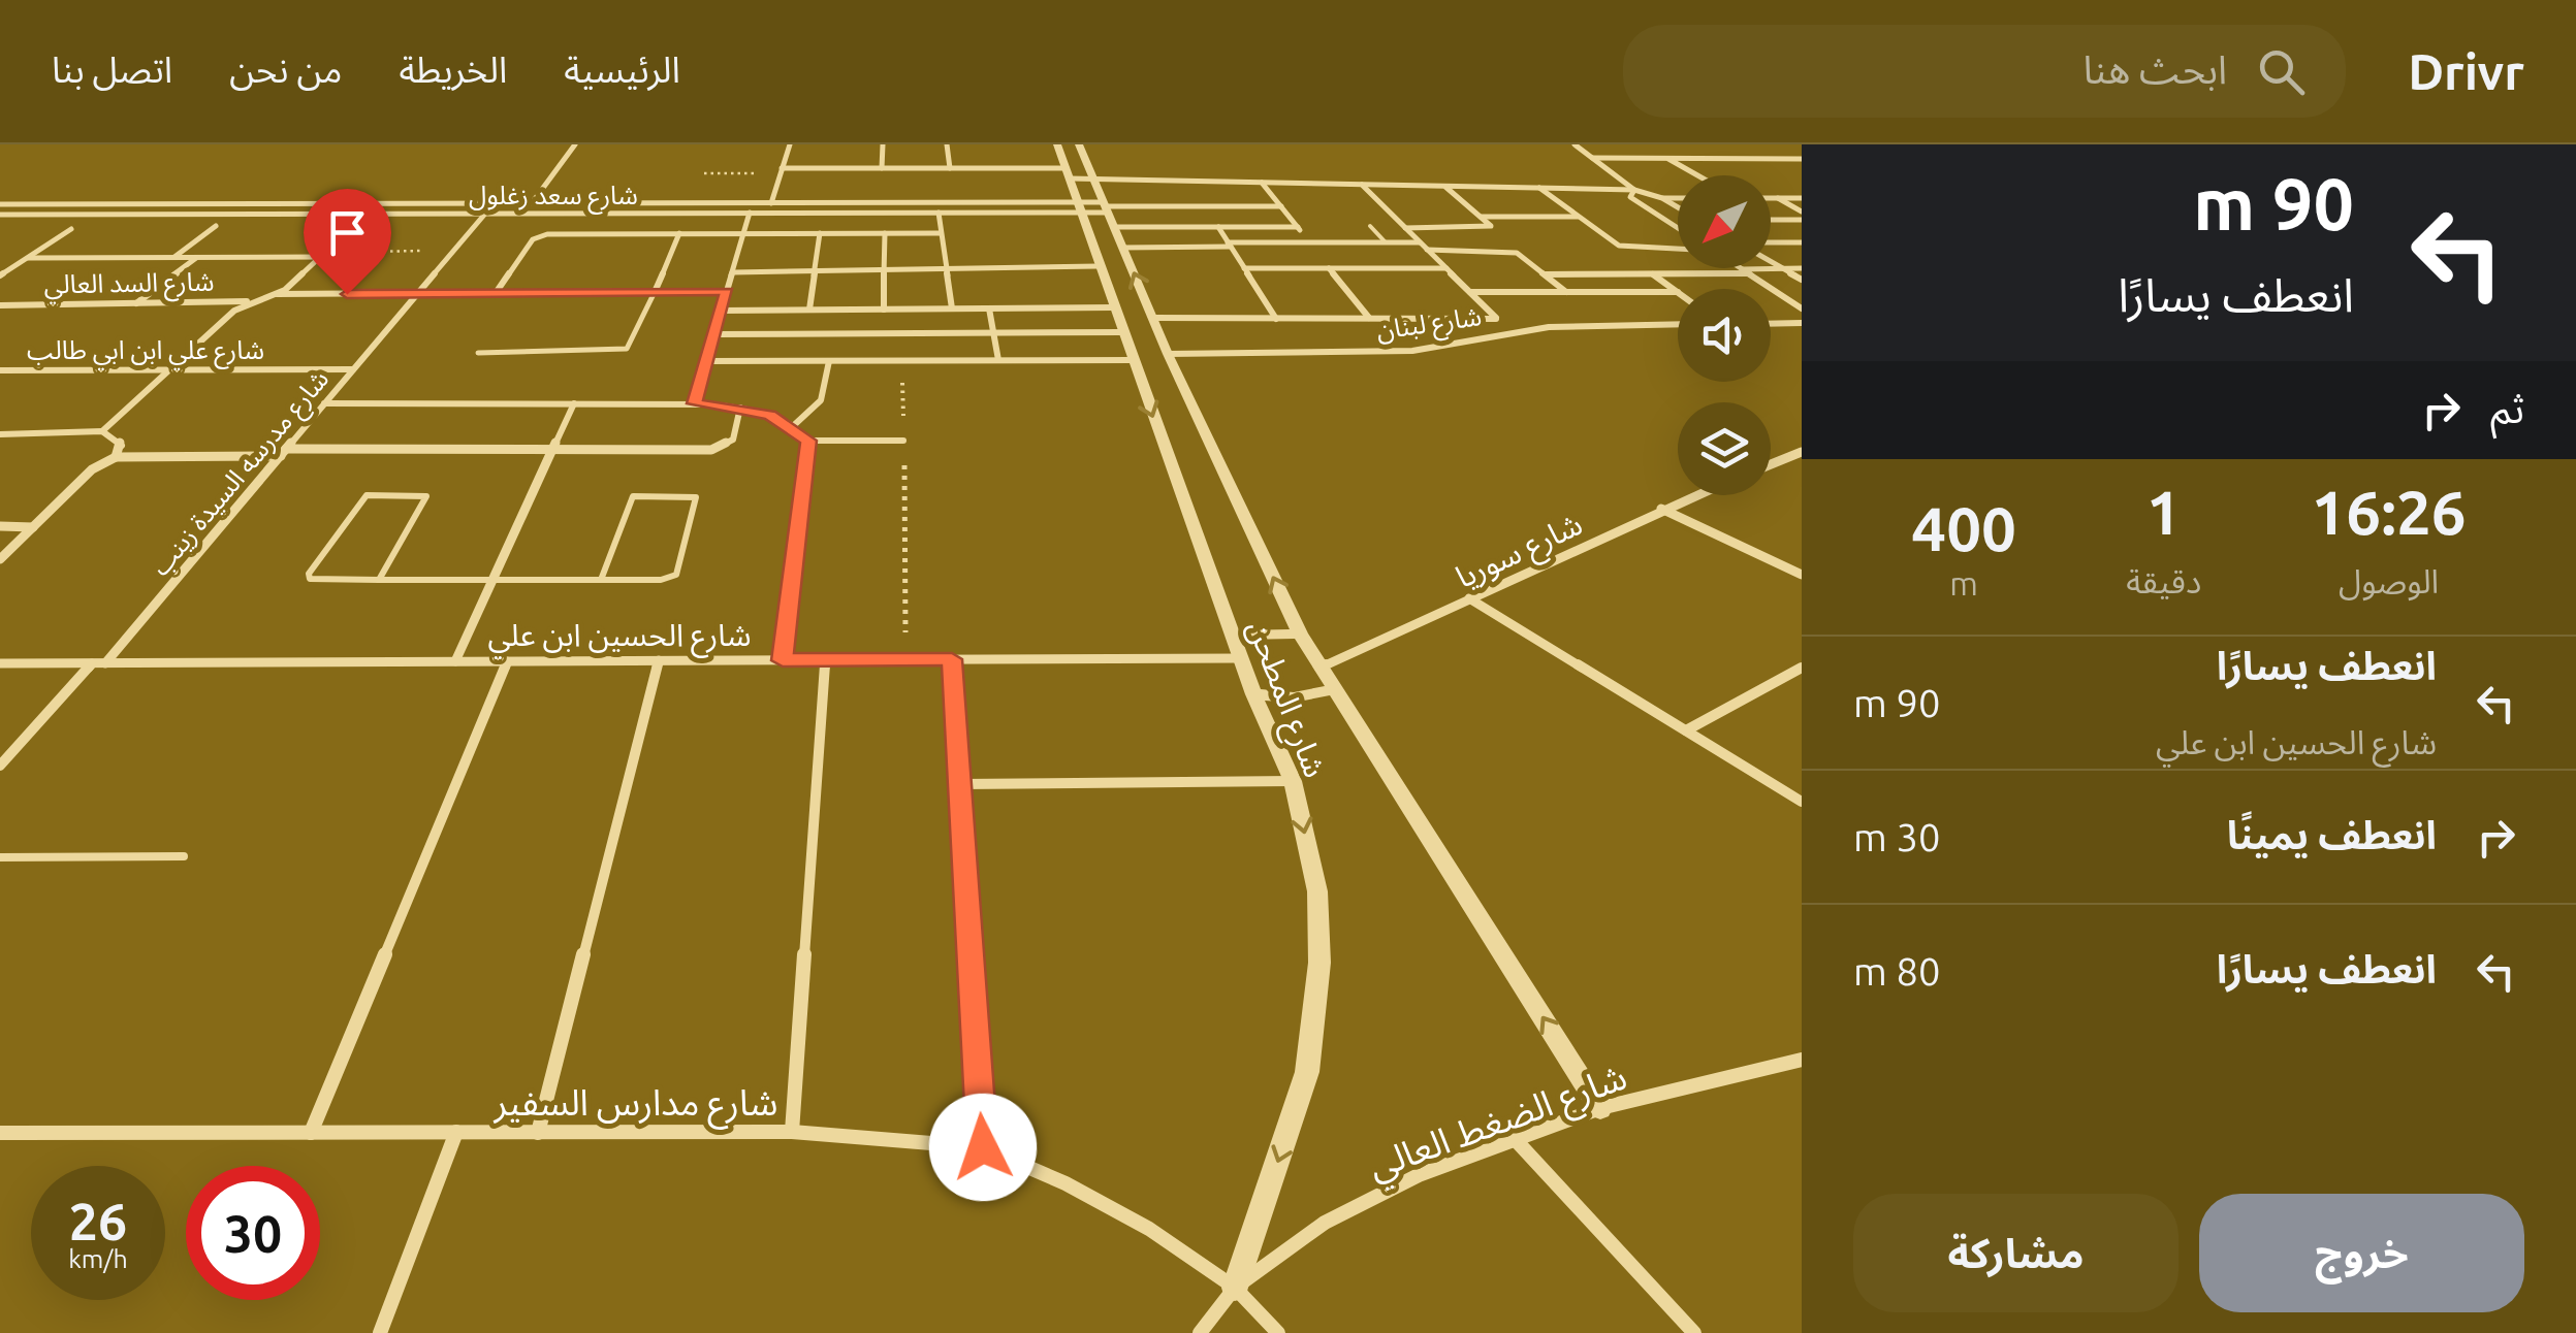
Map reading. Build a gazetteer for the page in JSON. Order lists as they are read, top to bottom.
{
  "streets": {
    "street": [
      "شارع سعد زغلول",
      "شارع السد العالي",
      "شارع لبنان",
      "شارع علي ابن ابي طالب",
      "شارع مدرسه السيدة زينب",
      "شارع سوريا",
      "شارع الحسين ابن علي",
      "شارع المطحن",
      "شارع مدارس السفير",
      "شارع الضغط العالي"
    ]
  },
  "crossings": [
    ["شارع سعد زغلول", "شارع مدرسه السيدة زينب"],
    ["شارع سعد زغلول", "شارع المطحن"],
    ["شارع لبنان", "شارع المطحن"],
    ["شارع علي ابن ابي طالب", "شارع مدرسه السيدة زينب"],
    ["شارع مدرسه السيدة زينب", "شارع الحسين ابن علي"],
    ["شارع سوريا", "شارع المطحن"],
    ["شارع الحسين ابن علي", "شارع المطحن"],
    ["شارع المطحن", "شارع مدارس السفير"],
    ["شارع المطحن", "شارع الضغط العالي"],
    ["شارع مدارس السفير", "شارع الضغط العالي"]
  ],
  "north": "bottom left",
  "page": {
    "header": "Drivr",
    "search": "ابحث هنا",
    "nav": [
      "الرئيسية",
      "الخريطة",
      "من نحن",
      "اتصل بنا"
    ],
    "turn": ["90 m", "انعطف يسارًا"],
    "then": "ثم",
    "eta": [
      "16:26",
      "الوصول",
      "1",
      "دقيقة",
      "400",
      "m"
    ],
    "list": [
      {
        "name": "انعطف يسارًا",
        "note": "شارع الحسين ابن علي",
        "value": "90 m"
      },
      {
        "name": "انعطف يمينًا",
        "value": "30 m"
      },
      {
        "name": "انعطف يسارًا",
        "value": "80 m"
      }
    ],
    "speed": "26 km/h",
    "limit": "30",
    "buttons": ["خروج", "مشاركة"]
  }
}
